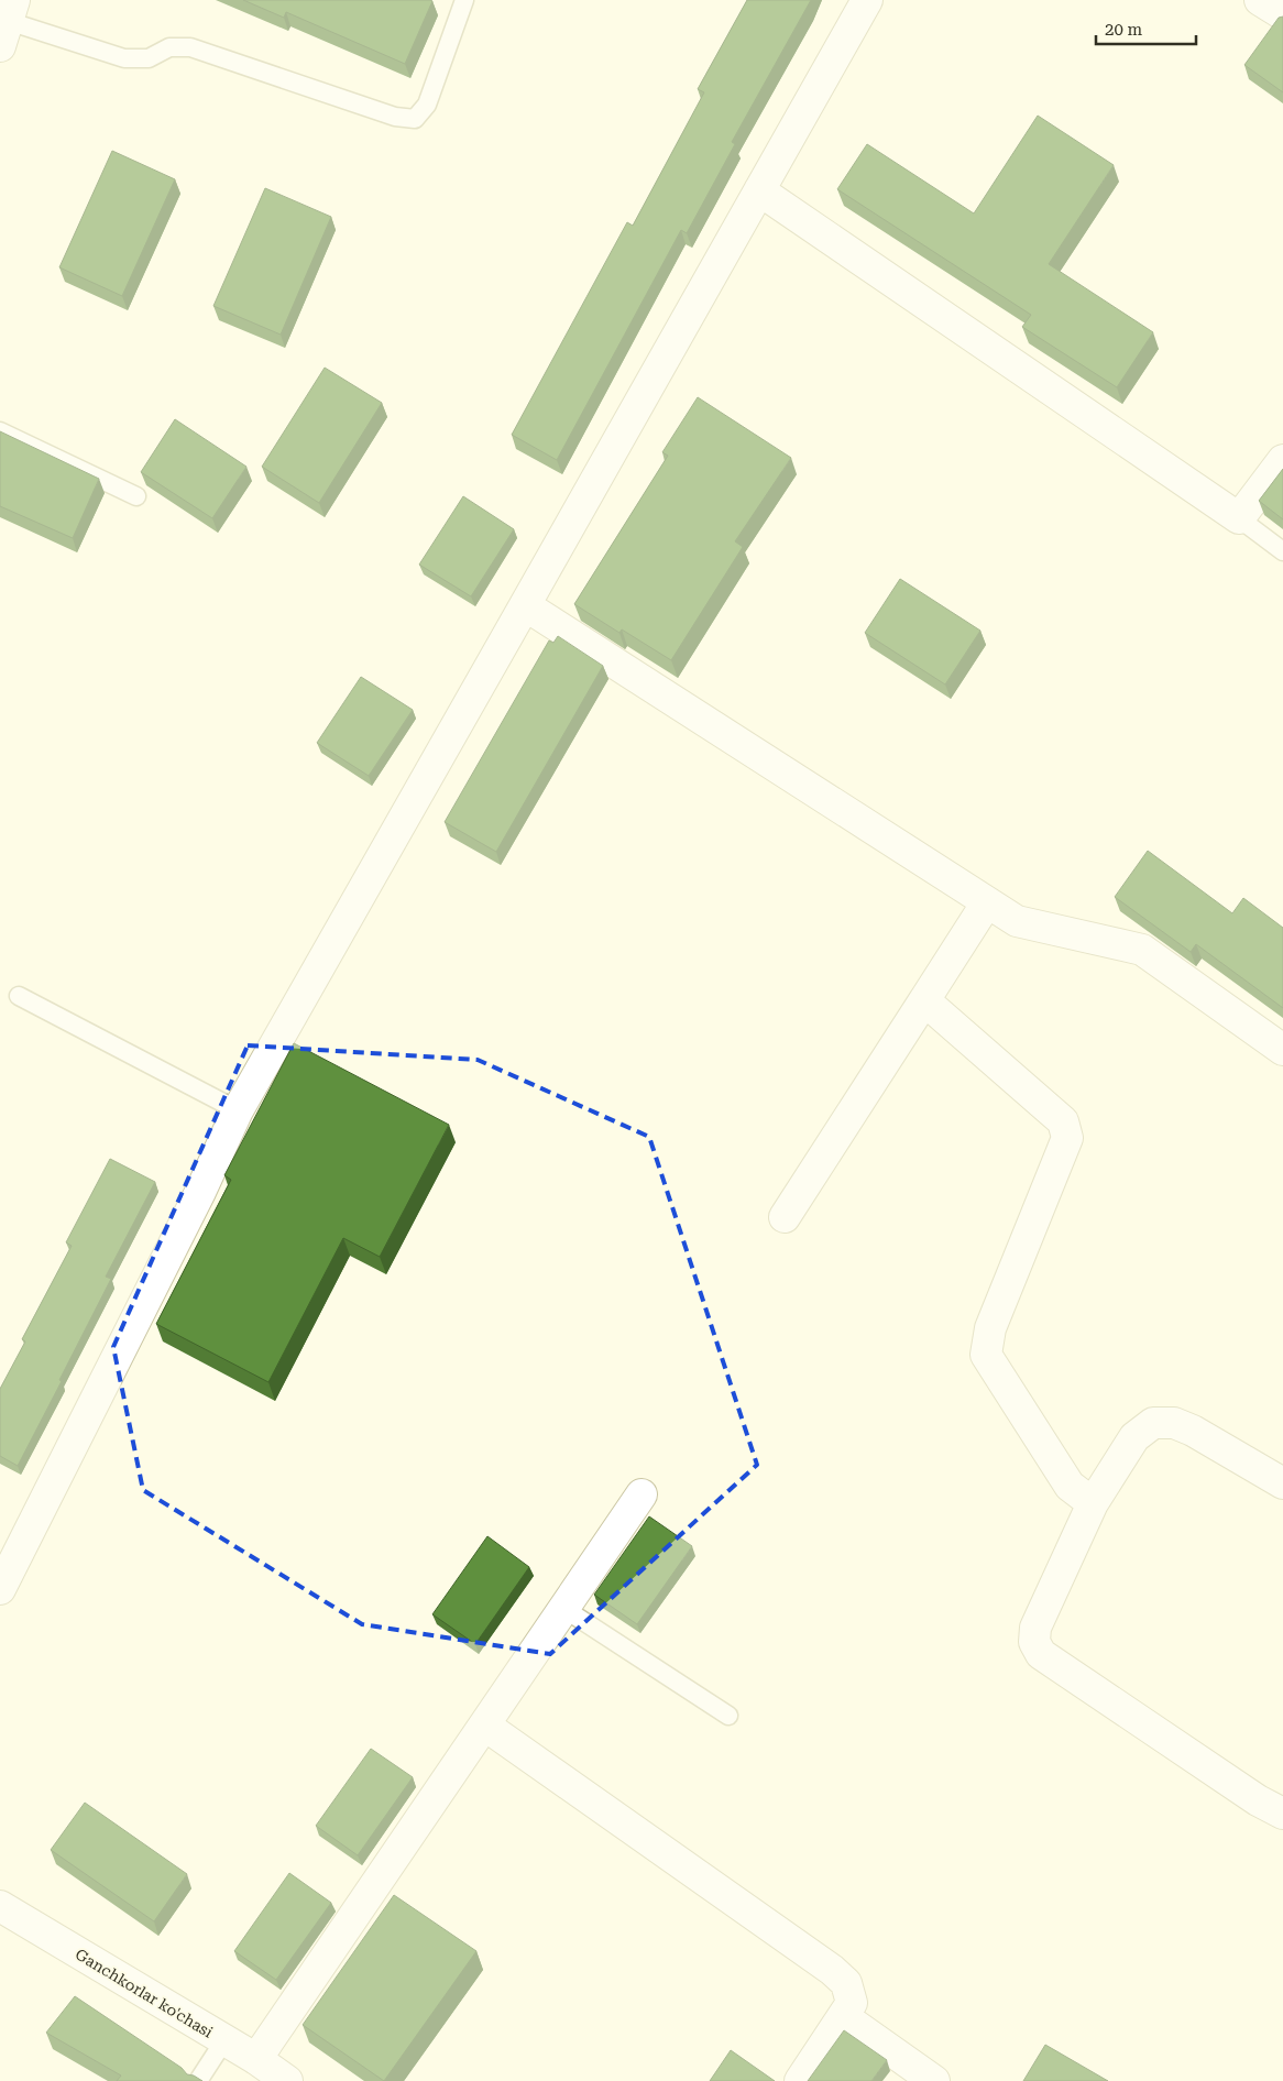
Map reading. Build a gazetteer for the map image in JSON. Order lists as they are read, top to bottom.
{
  "streets": {
    "street": ["Ganchkorlar ko'chasi"]
  },
  "scale_bar": "20 m"
}
